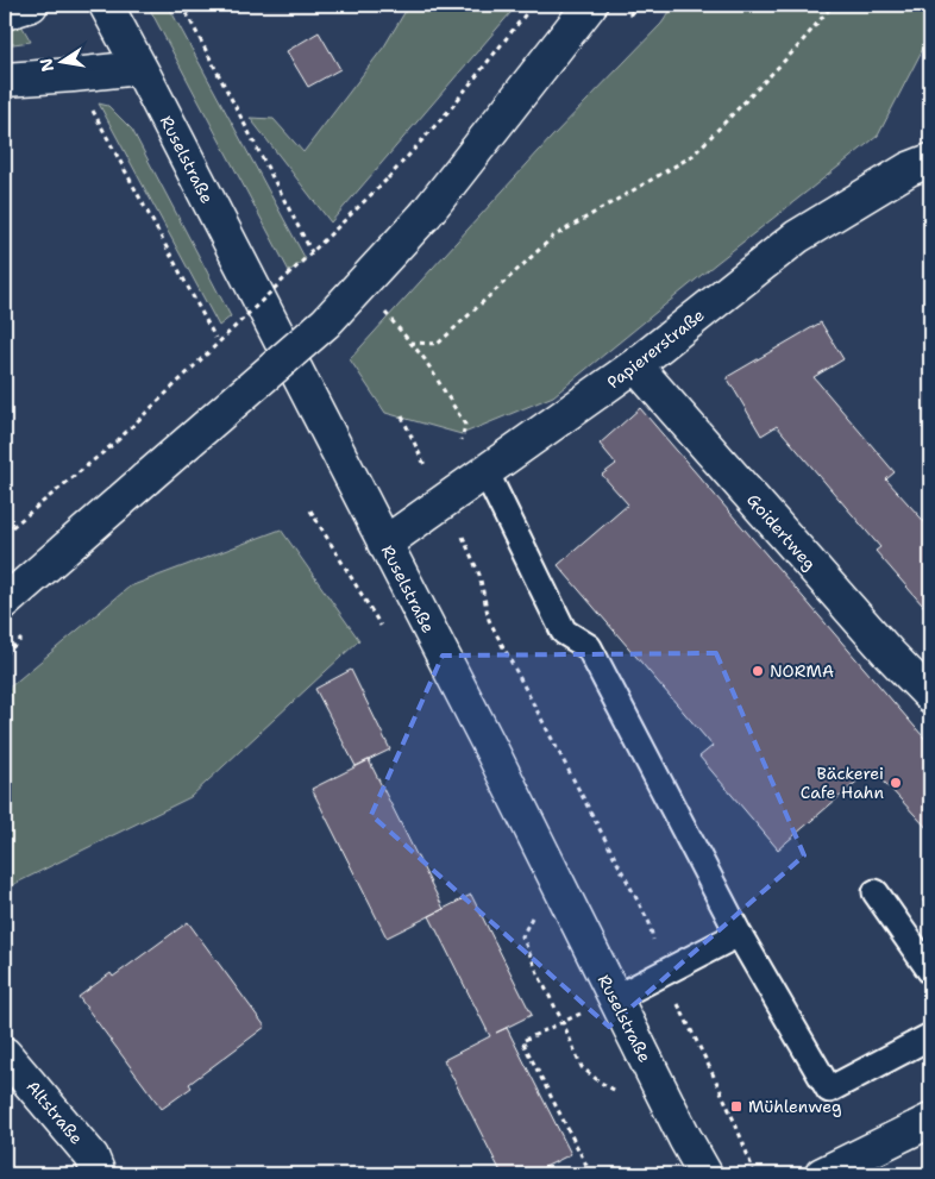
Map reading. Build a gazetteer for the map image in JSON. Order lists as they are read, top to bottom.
{
  "streets": {
    "main road": [
      "Ruselstraße",
      "Papiererstraße",
      "Goidertweg",
      "Altstraße"
    ]
  },
  "crossings": [
    ["Ruselstraße", "Papiererstraße"],
    ["Papiererstraße", "Goidertweg"]
  ],
  "places": {
    "other": ["NORMA", "Bäckerei Cafe Hahn"],
    "transit": ["Mühlenweg"]
  },
  "north": "left"
}
